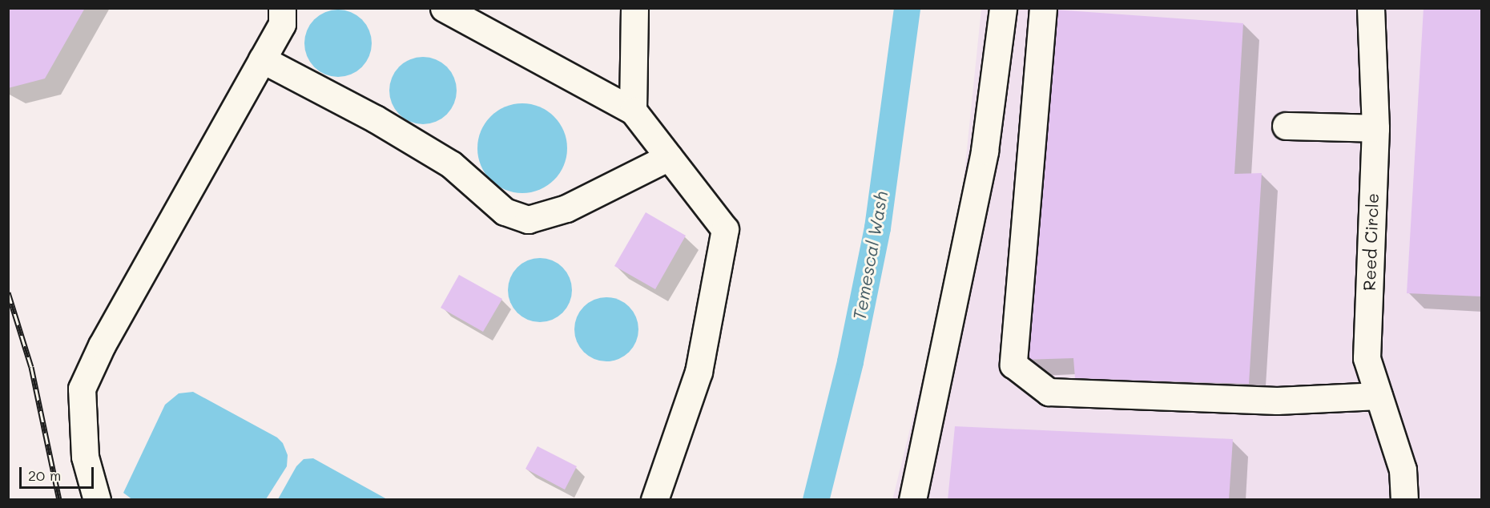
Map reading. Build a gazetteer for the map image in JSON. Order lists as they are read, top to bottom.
{
  "streets": {
    "street": ["Reed Circle"]
  },
  "water": ["Temescal Wash"],
  "scale_bar": "20 m"
}
